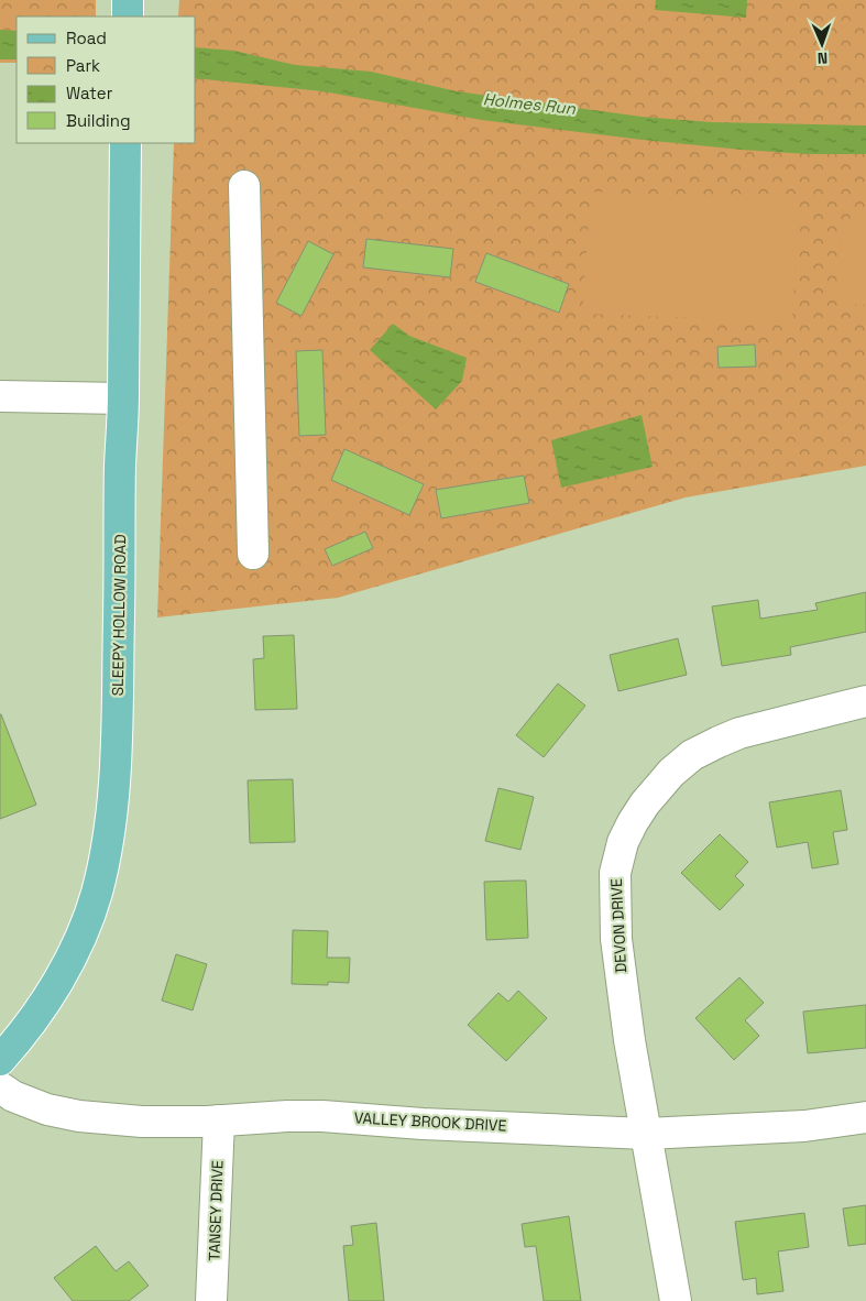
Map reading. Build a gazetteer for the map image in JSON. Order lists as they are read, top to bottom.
{
  "streets": {
    "main road": ["SLEEPY HOLLOW ROAD"],
    "street": ["DEVON DRIVE", "VALLEY BROOK DRIVE", "TANSEY DRIVE"]
  },
  "crossings": [
    ["DEVON DRIVE", "VALLEY BROOK DRIVE"],
    ["VALLEY BROOK DRIVE", "TANSEY DRIVE"]
  ],
  "water": ["Holmes Run"],
  "legend": [
    "Road",
    "Park",
    "Water",
    "Building"
  ],
  "north": "bottom"
}
